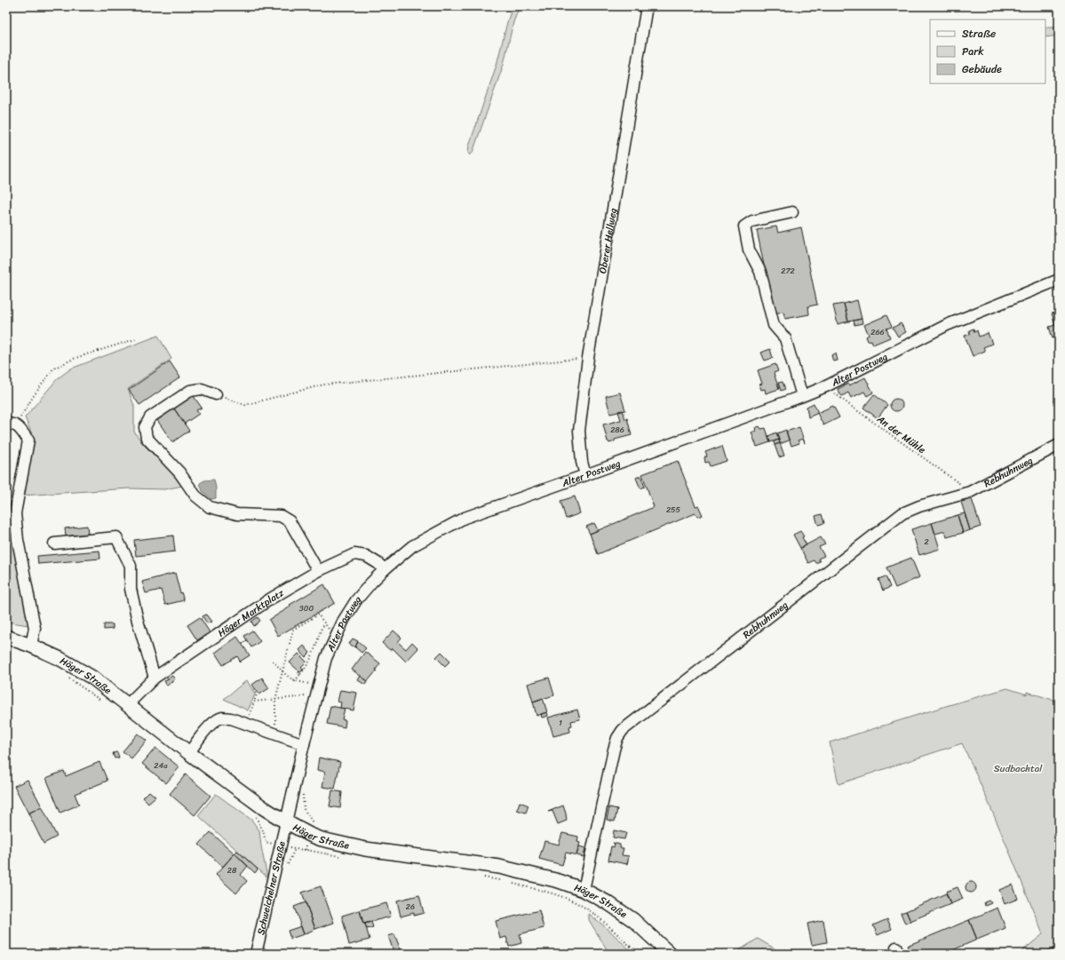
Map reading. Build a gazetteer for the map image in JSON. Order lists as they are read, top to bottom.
{
  "streets": {
    "main road": ["Häger Straße"],
    "street": [
      "Oberer Hellweg",
      "Alter Postweg",
      "Rebhuhnweg",
      "Häger Marktplatz",
      "Schweichelner Straße"
    ],
    "path": ["An der Mühle"]
  },
  "crossings": [
    ["Oberer Hellweg", "Alter Postweg"],
    ["Alter Postweg", "An der Mühle"],
    ["Alter Postweg", "Häger Marktplatz"],
    ["Alter Postweg", "Häger Straße"],
    ["Alter Postweg", "Schweichelner Straße"],
    ["An der Mühle", "Rebhuhnweg"],
    ["Rebhuhnweg", "Häger Straße"],
    ["Häger Marktplatz", "Häger Straße"],
    ["Häger Straße", "Schweichelner Straße"]
  ],
  "parks": ["Sudbachtal"],
  "house_numbers": [
    "272",
    "266",
    "286",
    "255",
    "2",
    "300",
    "1",
    "24a",
    "28",
    "26"
  ],
  "legend": ["Straße", "Park", "Gebäude"]
}
